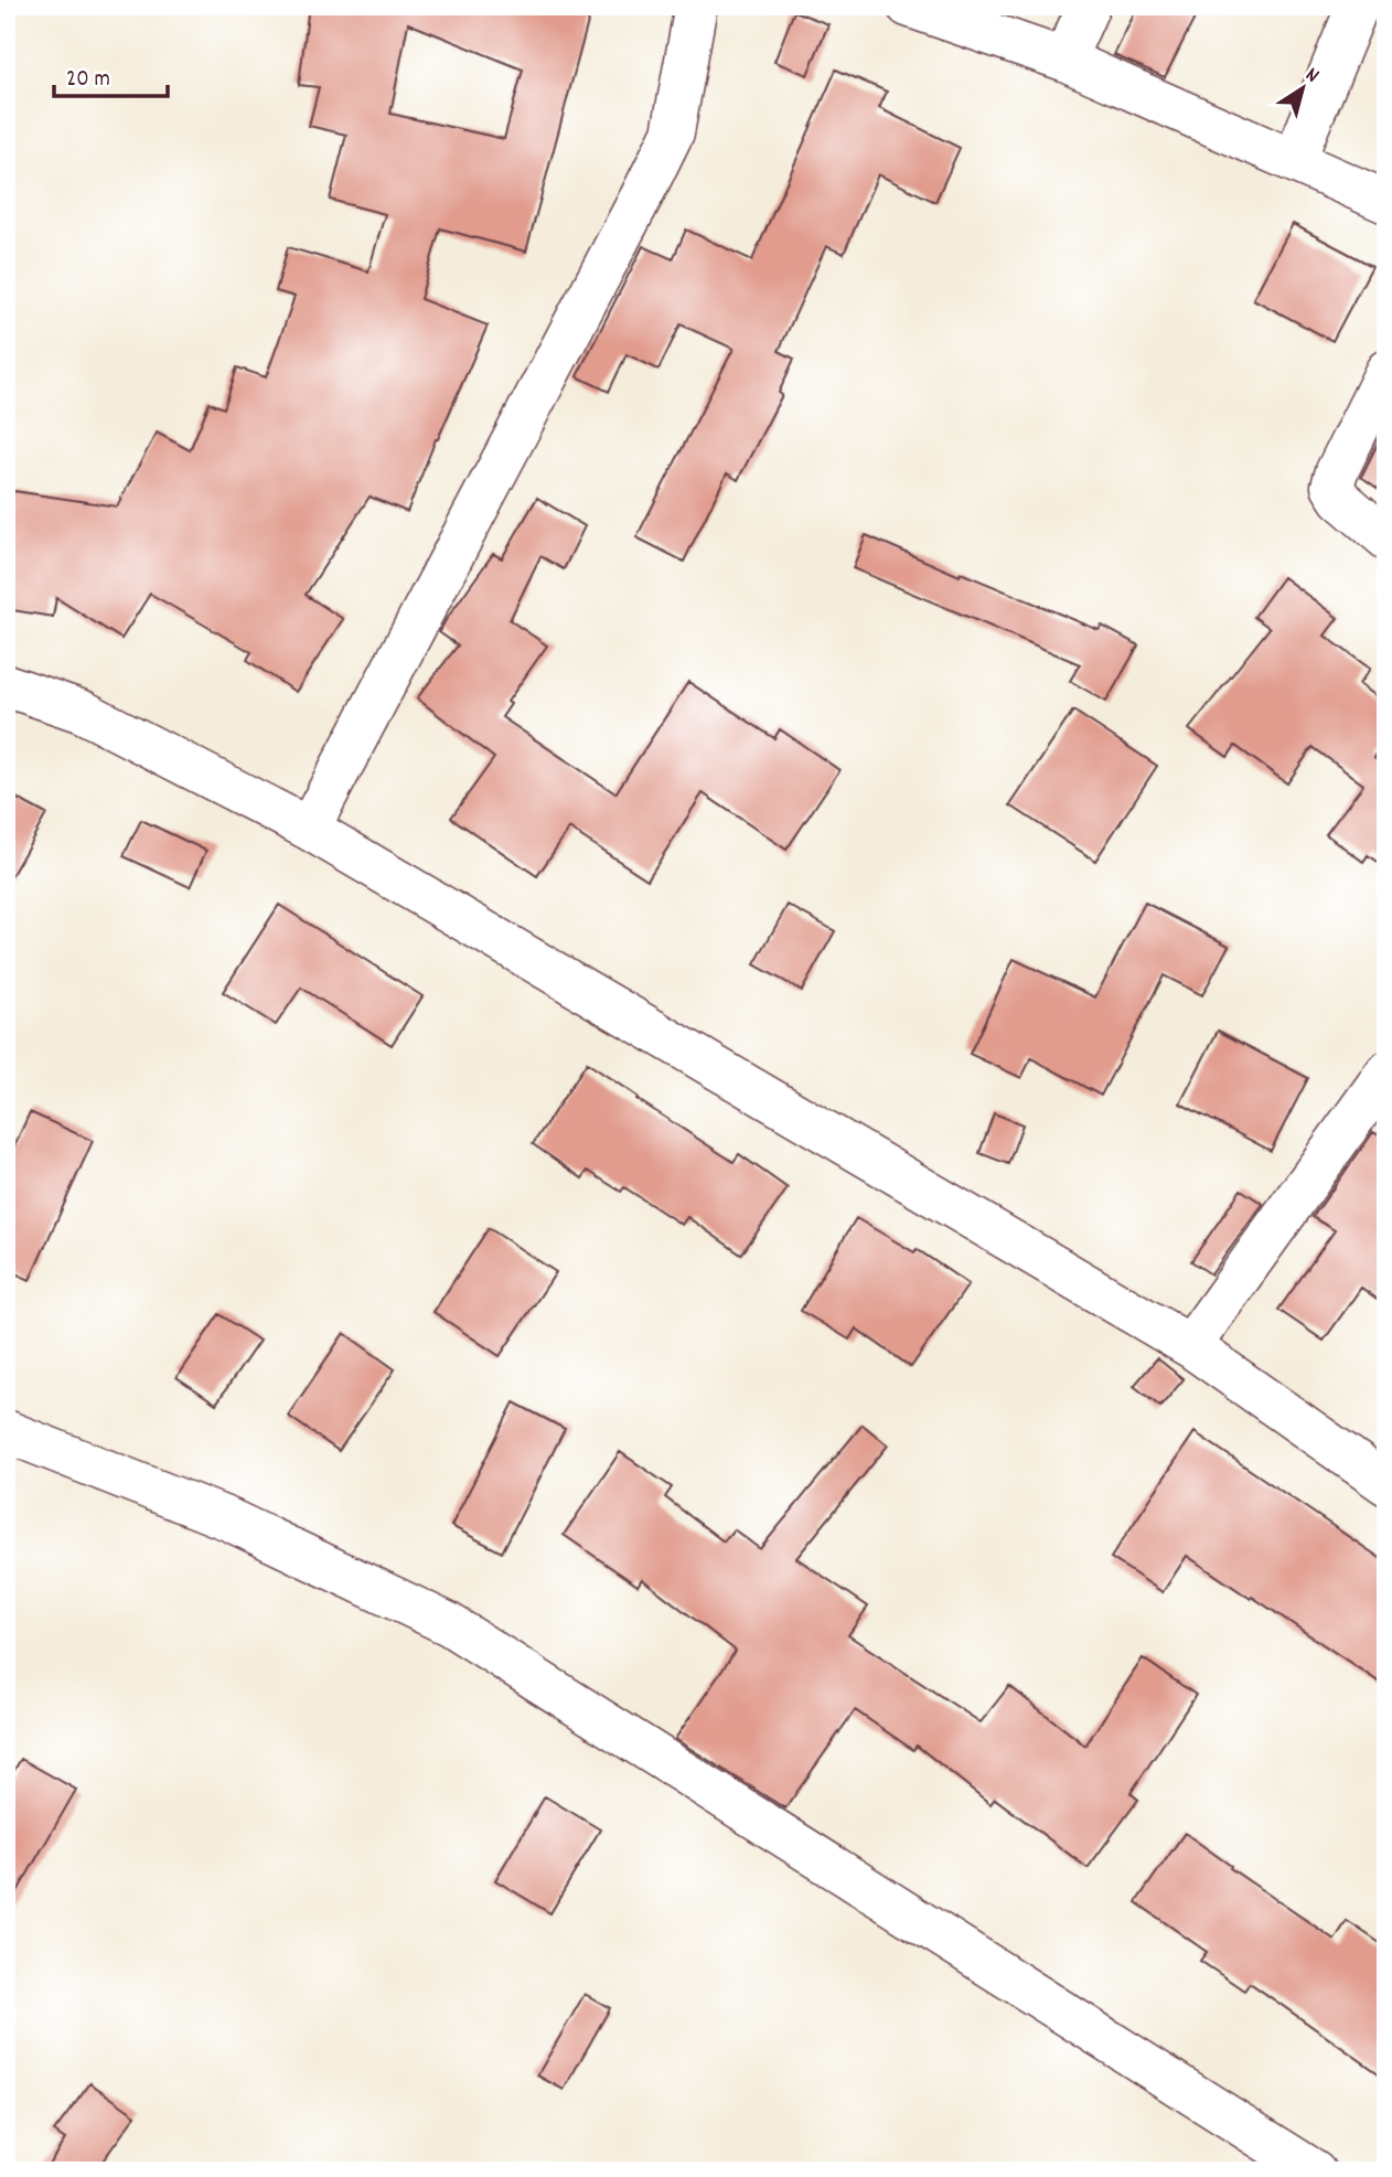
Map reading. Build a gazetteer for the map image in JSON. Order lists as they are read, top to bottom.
{
  "scale_bar": "20 m",
  "north": "top right"
}
